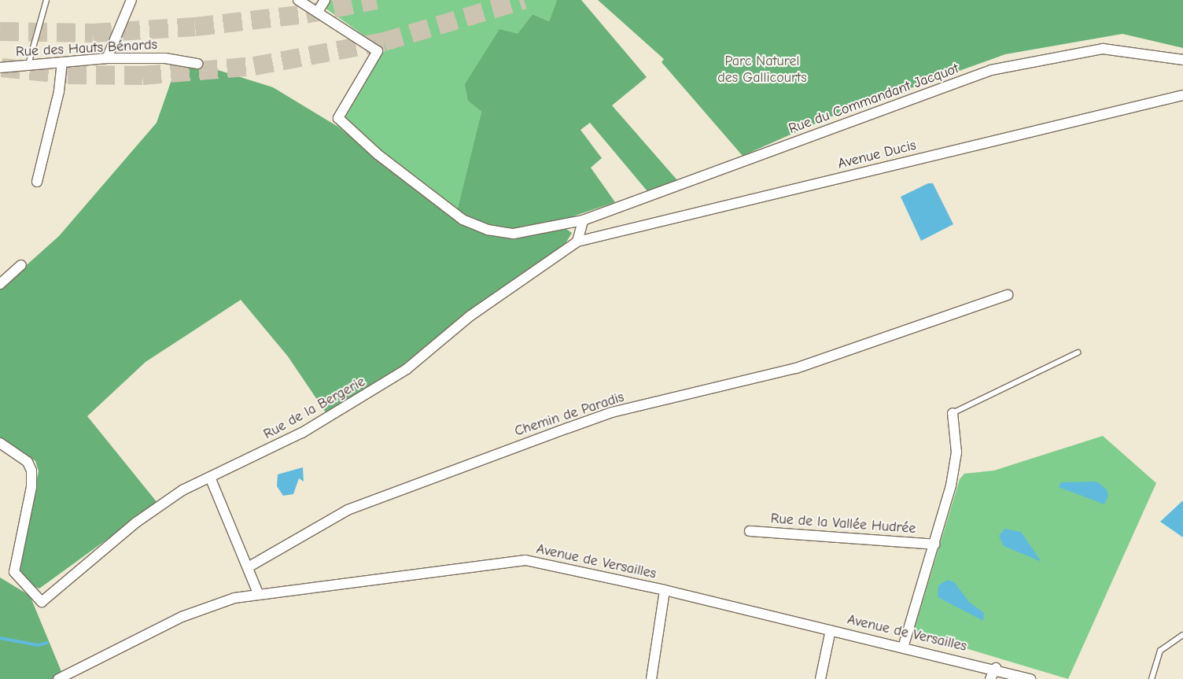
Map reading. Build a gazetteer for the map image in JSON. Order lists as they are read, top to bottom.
{
  "streets": {
    "street": [
      "Rue des Hauts Bénards",
      "Rue du Commandant Jacquot",
      "Avenue Ducis",
      "Rue de la Bergerie",
      "Chemin de Paradis",
      "Rue de la Vallée Hudrée",
      "Avenue de Versailles"
    ]
  },
  "crossings": [
    ["Avenue Ducis", "Rue de la Bergerie"],
    ["Rue de la Vallée Hudrée", "Avenue de Versailles"]
  ],
  "parks": ["Parc Naturel des Gallicourts"]
}
